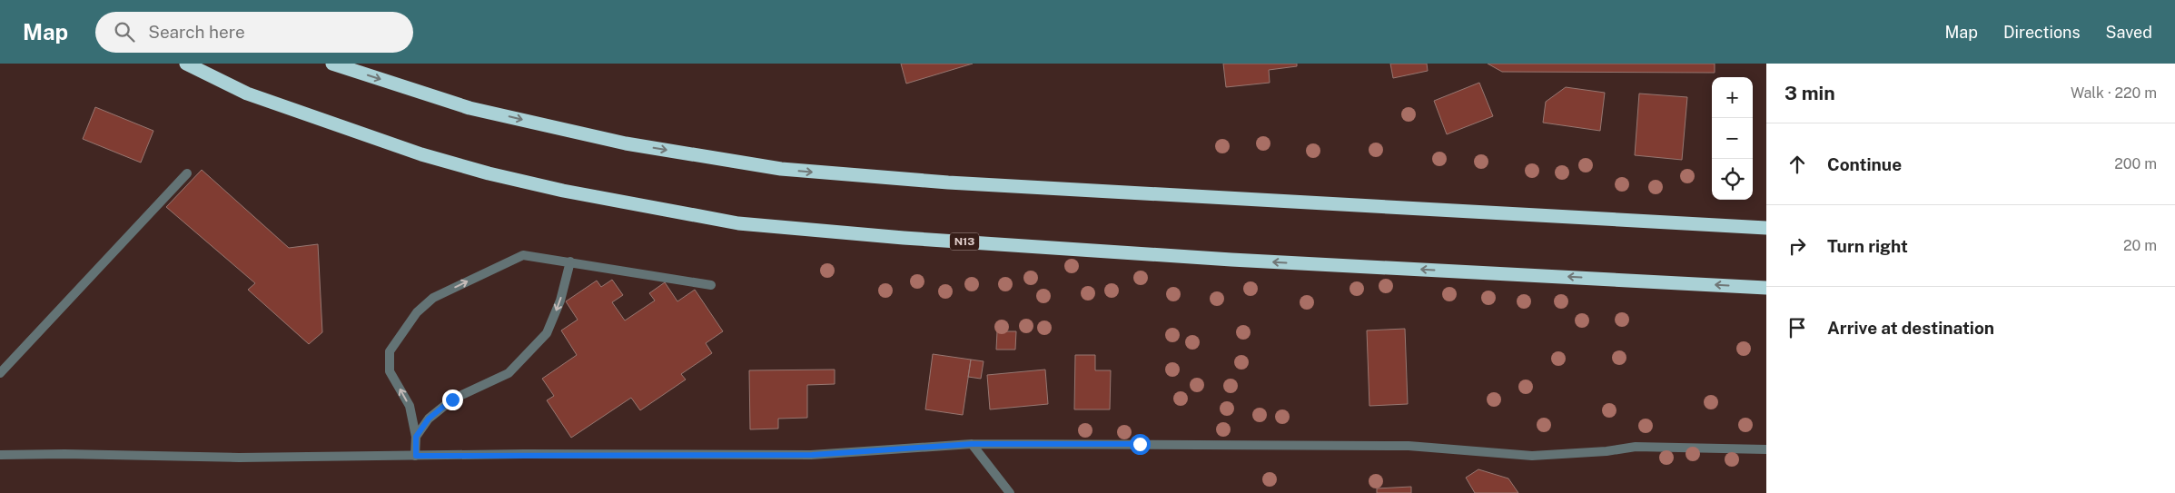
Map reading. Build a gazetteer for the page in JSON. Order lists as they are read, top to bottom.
{
  "streets": {
    "highway": ["N13"]
  },
  "page": {
    "header": "Map",
    "search": "Search here",
    "nav": ["Map", "Directions", "Saved"],
    "heading": ["3 min", "Walk · 220 m"],
    "map_buttons": ["+", "−"],
    "list": [
      ["Continue", "200 m"],
      ["Turn right", "20 m"],
      "Arrive at destination"
    ]
  }
}
